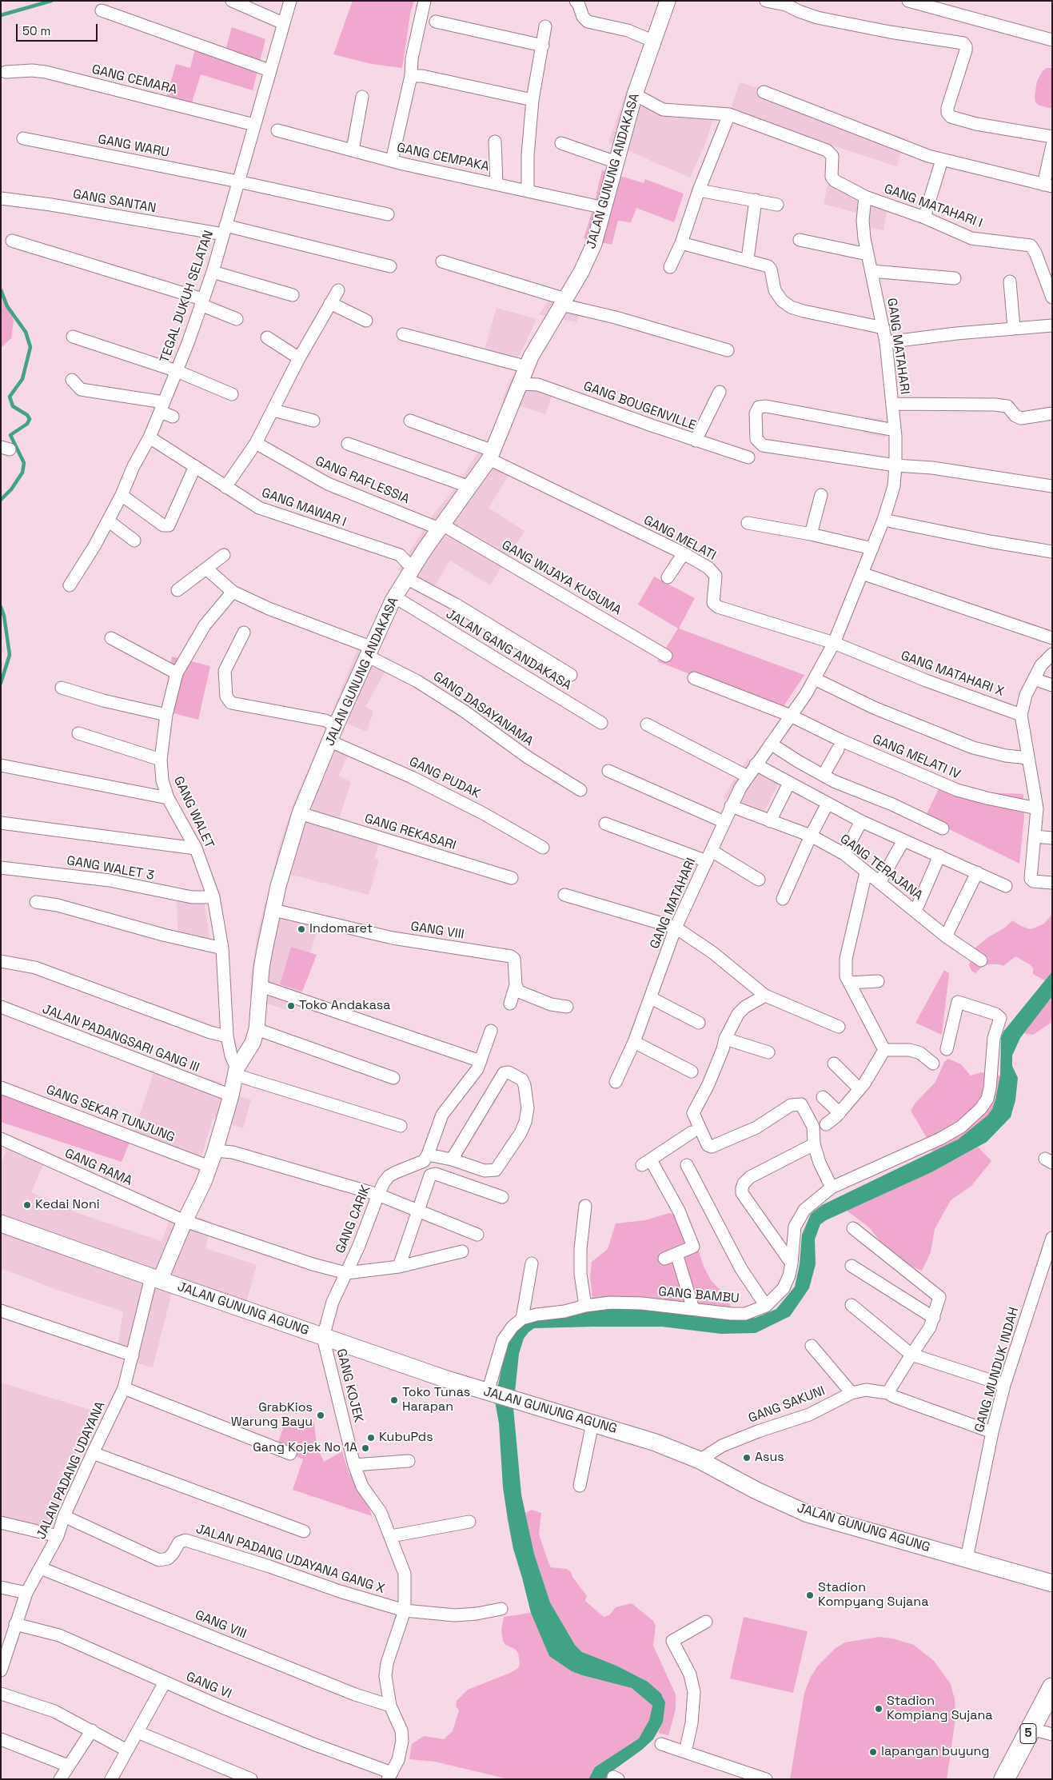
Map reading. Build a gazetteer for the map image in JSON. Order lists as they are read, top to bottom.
{
  "streets": {
    "highway": ["5"],
    "main road": ["JALAN GUNUNG AGUNG"],
    "street": [
      "GANG CEMARA",
      "GANG WARU",
      "GANG CEMPAKA",
      "JALAN GUNUNG ANDAKASA",
      "GANG SANTAN",
      "GANG MATAHARI I",
      "TEGAL DUKUH SELATAN",
      "GANG MATAHARI",
      "GANG BOUGENVILLE",
      "GANG RAFLESSIA",
      "GANG MAWAR I",
      "GANG MELATI",
      "GANG WIJAYA KUSUMA",
      "JALAN GANG ANDAKASA",
      "GANG MATAHARI X",
      "GANG DASAYANAMA",
      "GANG MELATI IV",
      "GANG PUDAK",
      "GANG WALET",
      "GANG REKASARI",
      "GANG TERAJANA",
      "GANG WALET 3",
      "GANG VIII",
      "JALAN PADANGSARI GANG III",
      "GANG SEKAR TUNJUNG",
      "GANG RAMA",
      "GANG CARIK",
      "GANG BAMBU",
      "GANG MUNDUK INDAH",
      "GANG KOJEK",
      "GANG SAKUNI",
      "JALAN PADANG UDAYANA",
      "JALAN PADANG UDAYANA GANG X",
      "GANG VI"
    ]
  },
  "crossings": [
    ["GANG CEMARA", "TEGAL DUKUH SELATAN"],
    ["GANG WARU", "TEGAL DUKUH SELATAN"],
    ["GANG CEMPAKA", "JALAN GUNUNG ANDAKASA"],
    ["JALAN GUNUNG ANDAKASA", "GANG BOUGENVILLE"],
    ["JALAN GUNUNG ANDAKASA", "GANG RAFLESSIA"],
    ["JALAN GUNUNG ANDAKASA", "GANG MAWAR I"],
    ["JALAN GUNUNG ANDAKASA", "GANG MELATI"],
    ["JALAN GUNUNG ANDAKASA", "GANG WIJAYA KUSUMA"],
    ["JALAN GUNUNG ANDAKASA", "JALAN GANG ANDAKASA"],
    ["JALAN GUNUNG ANDAKASA", "GANG DASAYANAMA"],
    ["JALAN GUNUNG ANDAKASA", "GANG PUDAK"],
    ["JALAN GUNUNG ANDAKASA", "GANG WALET"],
    ["JALAN GUNUNG ANDAKASA", "GANG REKASARI"],
    ["JALAN GUNUNG ANDAKASA", "GANG VIII"],
    ["JALAN GUNUNG ANDAKASA", "JALAN PADANGSARI GANG III"],
    ["JALAN GUNUNG ANDAKASA", "GANG SEKAR TUNJUNG"],
    ["JALAN GUNUNG ANDAKASA", "GANG RAMA"],
    ["JALAN GUNUNG ANDAKASA", "JALAN GUNUNG AGUNG"],
    ["JALAN GUNUNG ANDAKASA", "JALAN PADANG UDAYANA"],
    ["GANG SANTAN", "TEGAL DUKUH SELATAN"],
    ["GANG MATAHARI I", "GANG MATAHARI"],
    ["TEGAL DUKUH SELATAN", "GANG MAWAR I"],
    ["GANG MATAHARI", "GANG MELATI"],
    ["GANG MATAHARI", "GANG MATAHARI X"],
    ["GANG MATAHARI", "GANG MELATI IV"],
    ["GANG MATAHARI", "GANG TERAJANA"],
    ["GANG RAFLESSIA", "GANG WIJAYA KUSUMA"],
    ["GANG MELATI", "GANG MATAHARI X"],
    ["GANG DASAYANAMA", "GANG WALET"],
    ["GANG WALET", "GANG WALET 3"],
    ["GANG VIII", "GANG KOJEK"],
    ["GANG VIII", "JALAN PADANG UDAYANA"],
    ["GANG CARIK", "JALAN GUNUNG AGUNG"],
    ["GANG CARIK", "GANG KOJEK"],
    ["JALAN GUNUNG AGUNG", "GANG MUNDUK INDAH"],
    ["JALAN GUNUNG AGUNG", "GANG KOJEK"],
    ["JALAN GUNUNG AGUNG", "GANG SAKUNI"],
    ["JALAN GUNUNG AGUNG", "JALAN PADANG UDAYANA"],
    ["GANG MUNDUK INDAH", "GANG SAKUNI"],
    ["GANG KOJEK", "JALAN PADANG UDAYANA GANG X"],
    ["GANG KOJEK", "GANG VI"],
    ["JALAN PADANG UDAYANA", "JALAN PADANG UDAYANA GANG X"],
    ["JALAN PADANG UDAYANA", "GANG VI"]
  ],
  "places": [
    "Indomaret",
    "Toko Andakasa",
    "Kedai Noni",
    "Toko Tunas Harapan",
    "GrabKios Warung Bayu",
    "KubuPds",
    "Gang Kojek No 1A",
    "Asus",
    "Stadion Kompyang Sujana",
    "Stadion Kompiang Sujana",
    "lapangan buyung"
  ],
  "scale_bar": "50 m"
}
